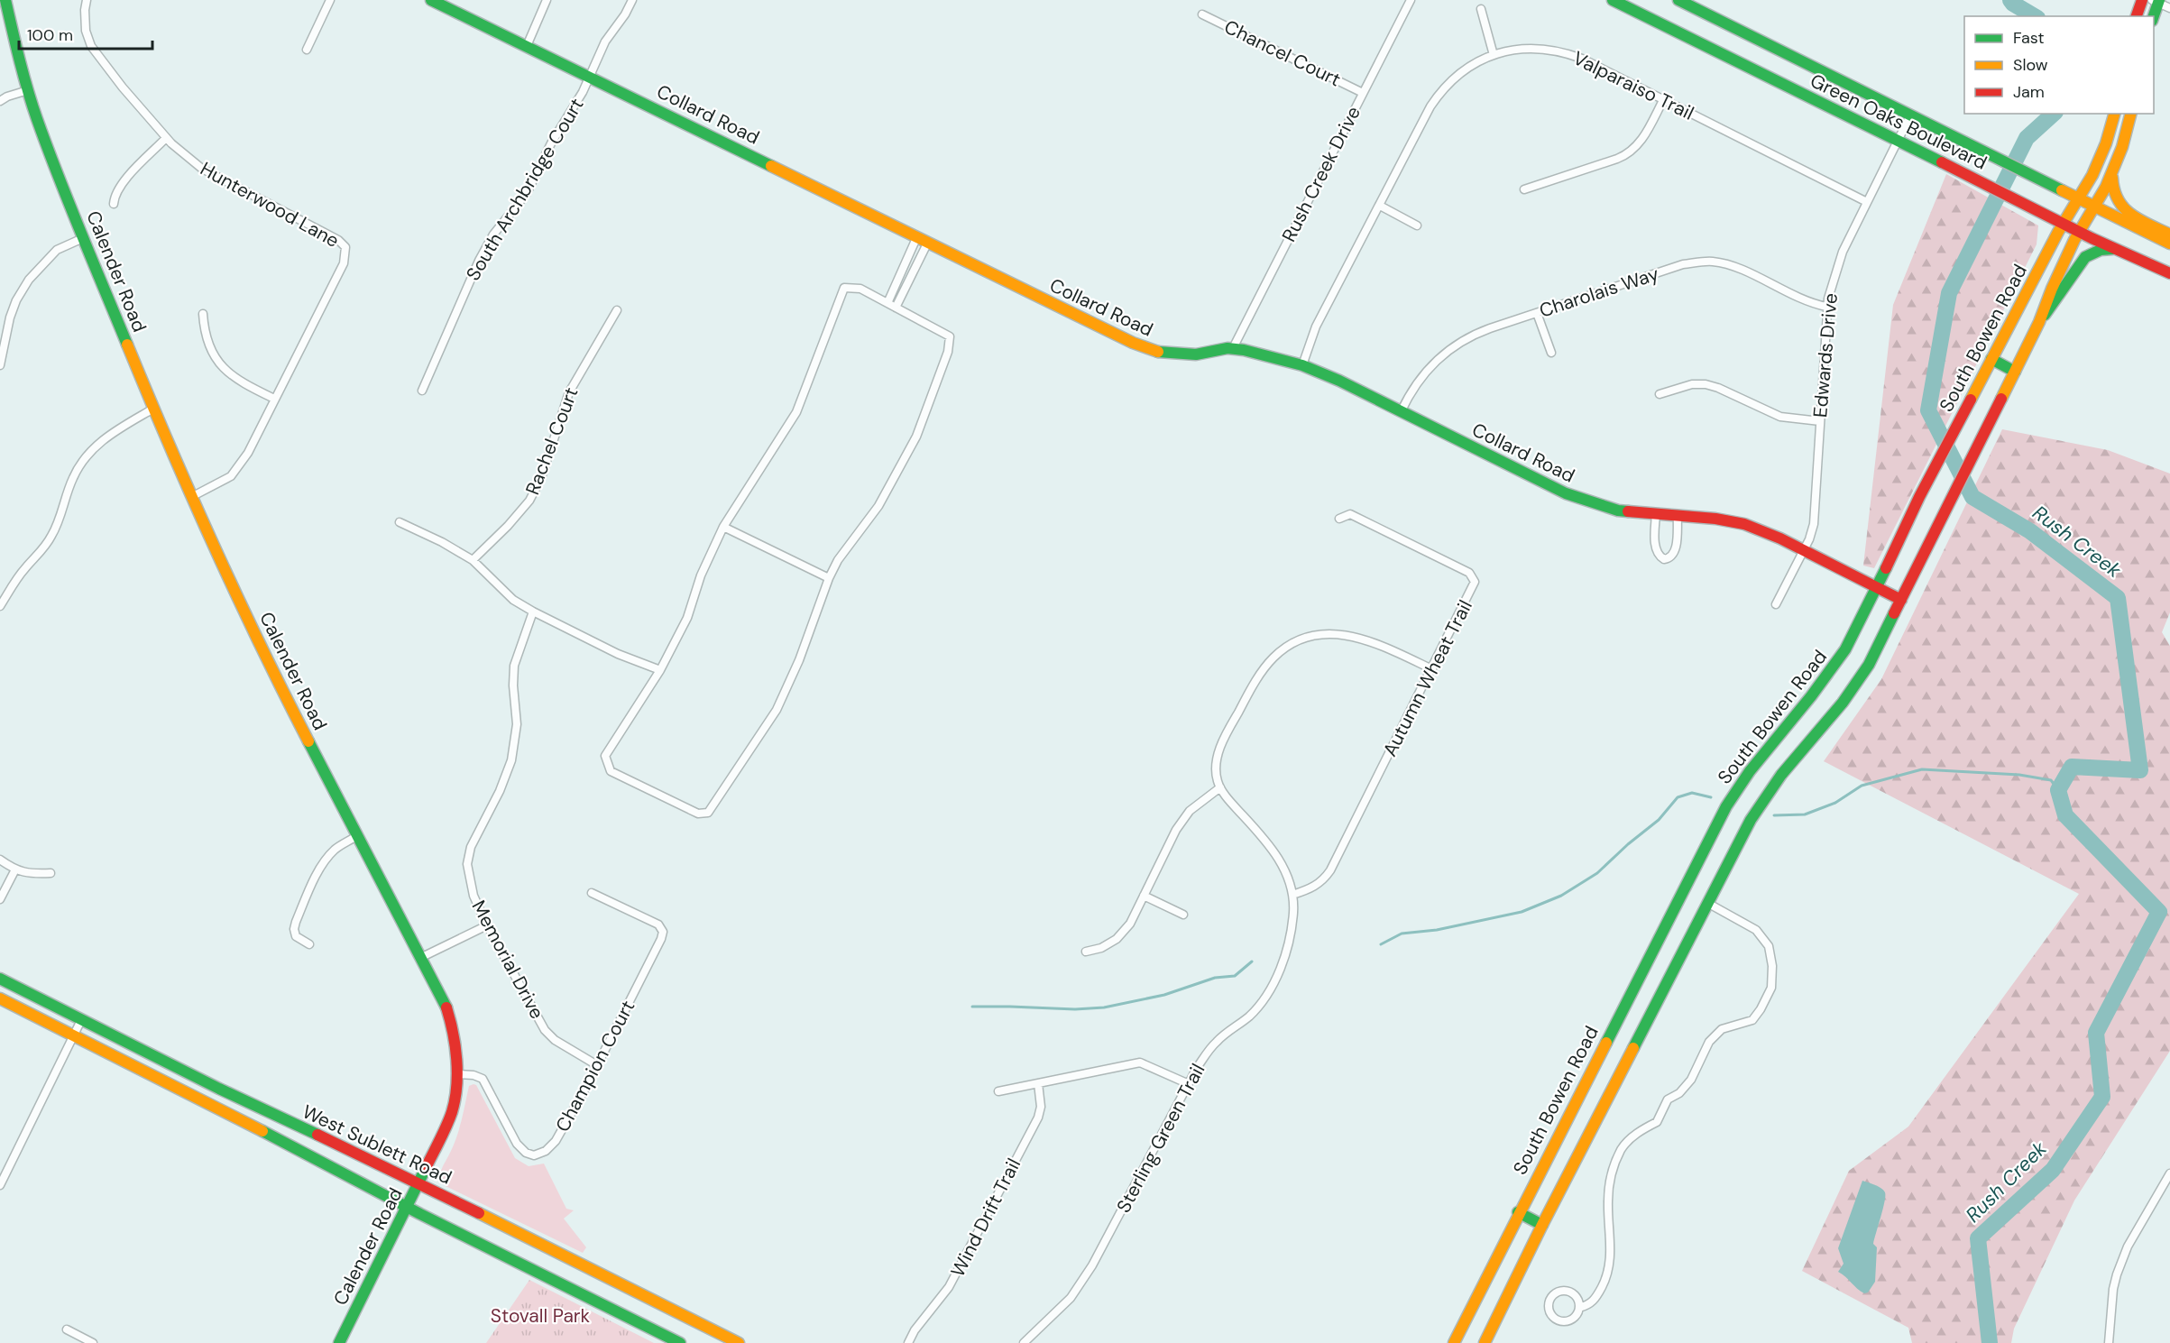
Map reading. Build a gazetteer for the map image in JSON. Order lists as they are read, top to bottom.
{
  "streets": {
    "main road": [
      "Collard Road",
      "Green Oaks Boulevard",
      "Calender Road",
      "South Bowen Road",
      "West Sublett Road"
    ],
    "street": [
      "Chancel Court",
      "Valparaiso Trail",
      "Rush Creek Drive",
      "South Archbridge Court",
      "Hunterwood Lane",
      "Charolais Way",
      "Edwards Drive",
      "Rachel Court",
      "Autumn Wheat Trail",
      "Memorial Drive",
      "Champion Court",
      "Sterling Green Trail",
      "Wind Drift Trail"
    ]
  },
  "crossings": [
    ["Chancel Court", "Rush Creek Drive"],
    ["Valparaiso Trail", "Collard Road"],
    ["Valparaiso Trail", "Edwards Drive"],
    ["Collard Road", "Rush Creek Drive"],
    ["Collard Road", "South Archbridge Court"],
    ["Collard Road", "Charolais Way"],
    ["Collard Road", "South Bowen Road"],
    ["Collard Road", "Edwards Drive"],
    ["Green Oaks Boulevard", "South Bowen Road"],
    ["Green Oaks Boulevard", "Edwards Drive"],
    ["Hunterwood Lane", "Calender Road"],
    ["Calender Road", "Champion Court"],
    ["Calender Road", "West Sublett Road"],
    ["Charolais Way", "Edwards Drive"],
    ["Autumn Wheat Trail", "Sterling Green Trail"],
    ["Memorial Drive", "Champion Court"]
  ],
  "water": ["Rush Creek"],
  "parks": ["Stovall Park"],
  "legend": ["Fast", "Slow", "Jam"],
  "scale_bar": "100 m"
}
